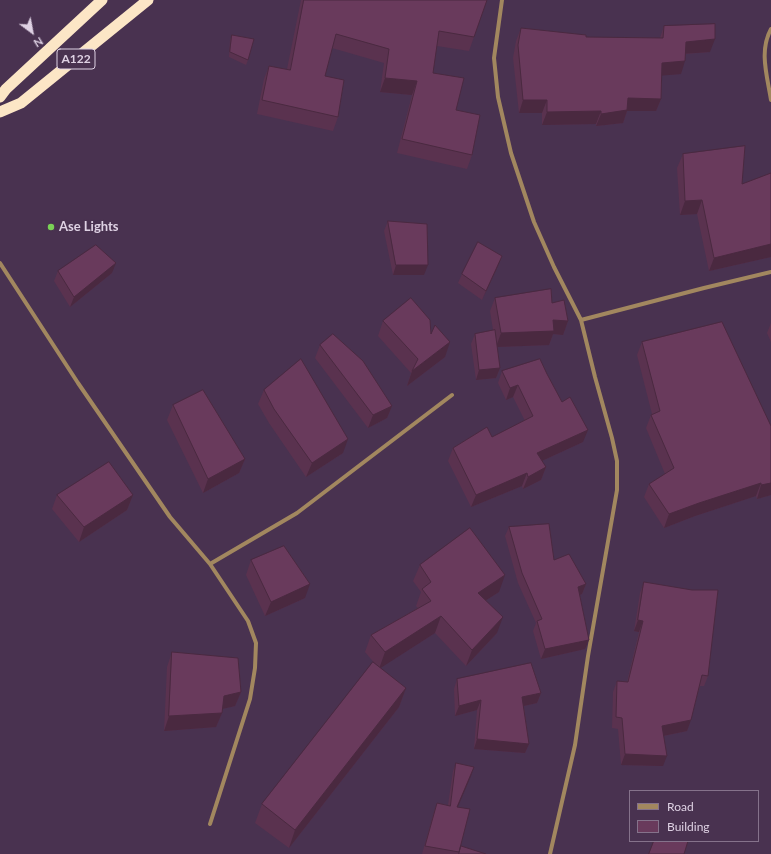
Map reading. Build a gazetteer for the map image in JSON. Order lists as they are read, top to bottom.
{
  "streets": {
    "highway": ["A122"]
  },
  "places": ["Ase Lights"],
  "legend": ["Road", "Building"],
  "north": "bottom right"
}
